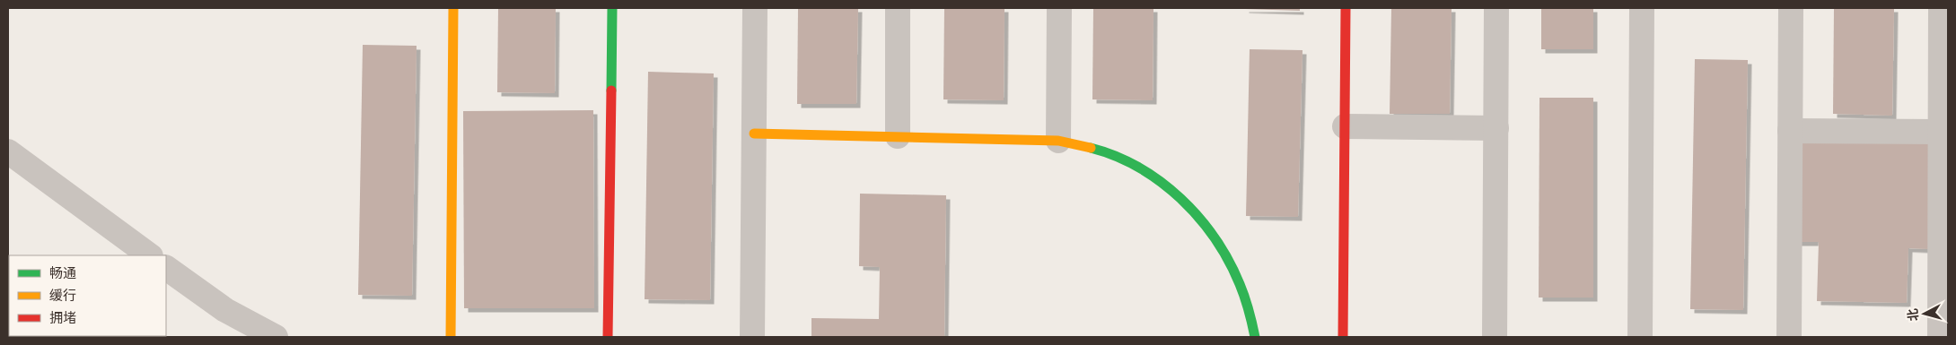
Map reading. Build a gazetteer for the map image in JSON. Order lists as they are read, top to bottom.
{
  "legend": ["畅通", "缓行", "拥堵"],
  "north": "left"
}
